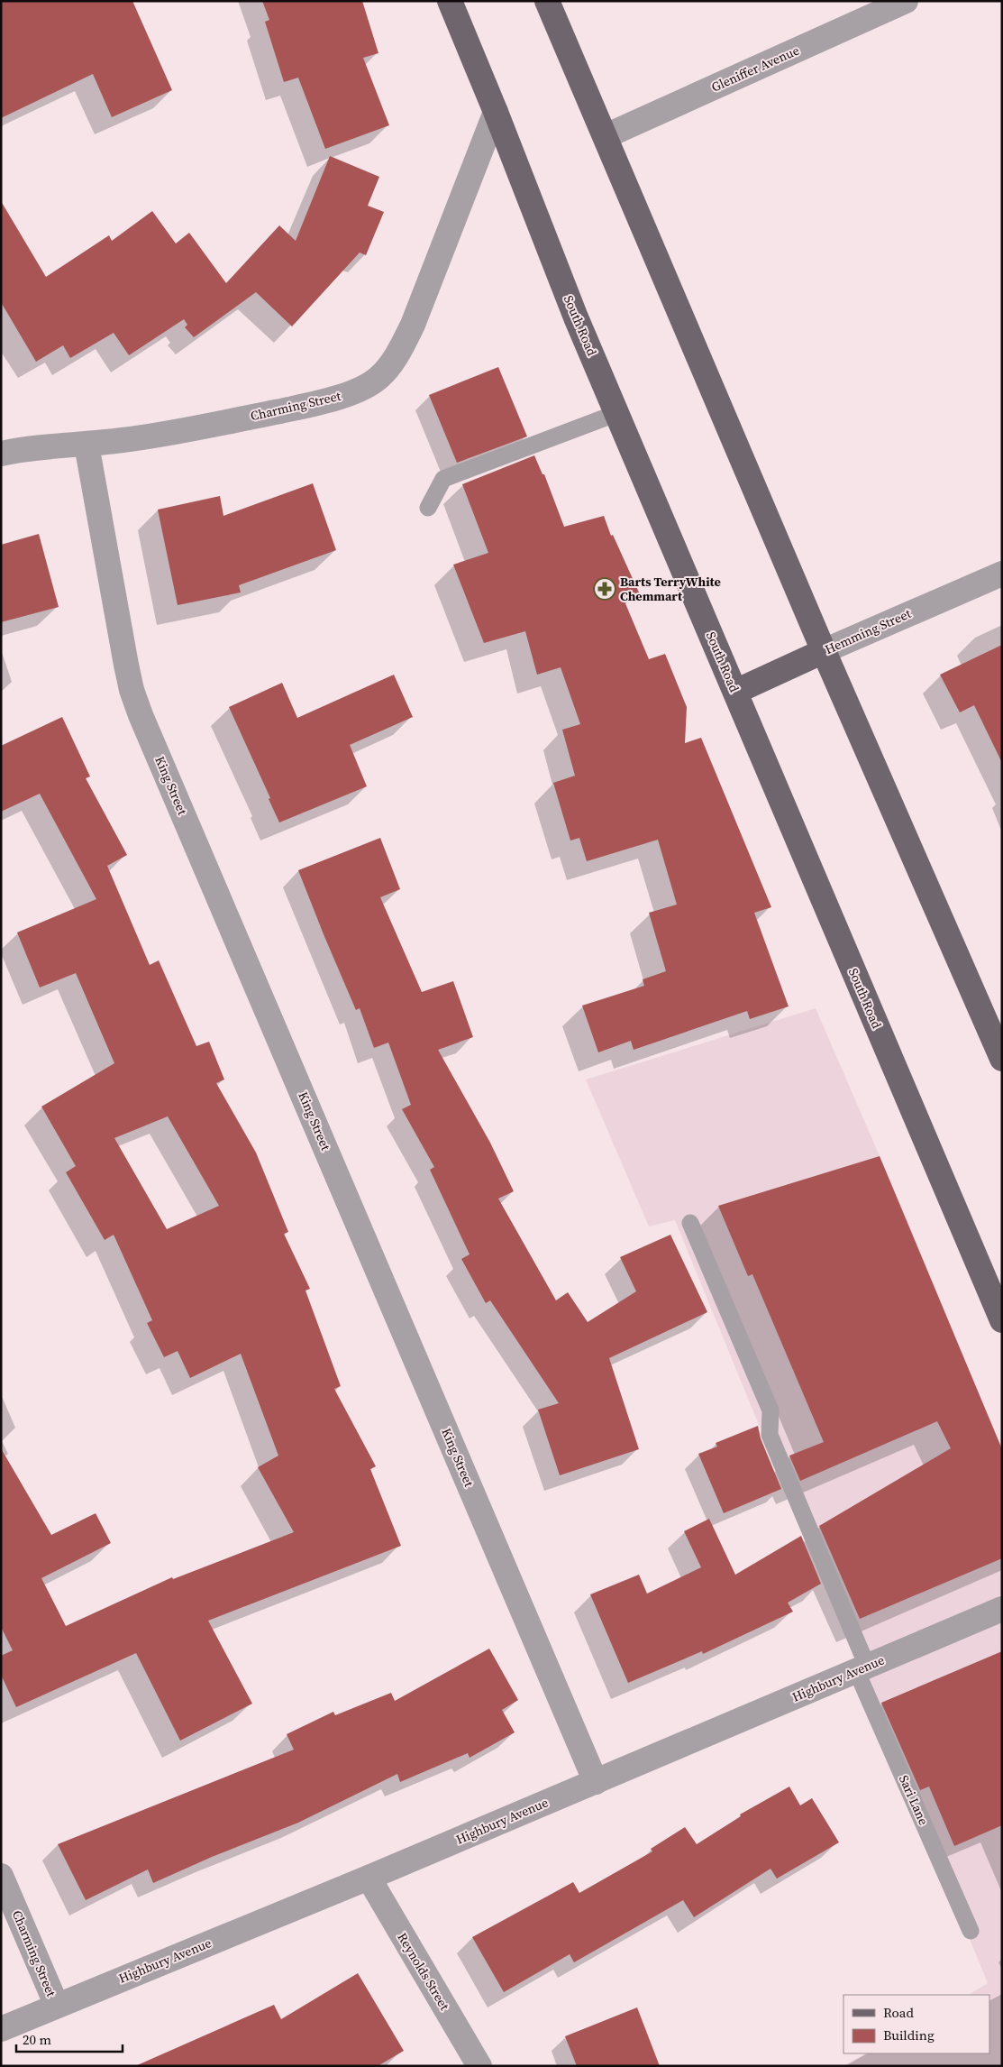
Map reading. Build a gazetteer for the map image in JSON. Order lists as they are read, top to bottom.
{
  "streets": {
    "main road": ["South Road", "Hemming Street"],
    "street": [
      "Gleniffer Avenue",
      "Charming Street",
      "King Street",
      "Highbury Avenue",
      "Reynolds Street"
    ],
    "lane": ["Sari Lane"]
  },
  "crossings": [
    ["South Road", "Charming Street"],
    ["South Road", "Hemming Street"],
    ["Charming Street", "King Street"],
    ["Charming Street", "Highbury Avenue"],
    ["King Street", "Highbury Avenue"],
    ["Highbury Avenue", "Sari Lane"],
    ["Highbury Avenue", "Reynolds Street"]
  ],
  "places": {
    "pharmacy": ["Barts TerryWhite Chemmart"]
  },
  "legend": ["Road", "Building"],
  "scale_bar": "20 m"
}
